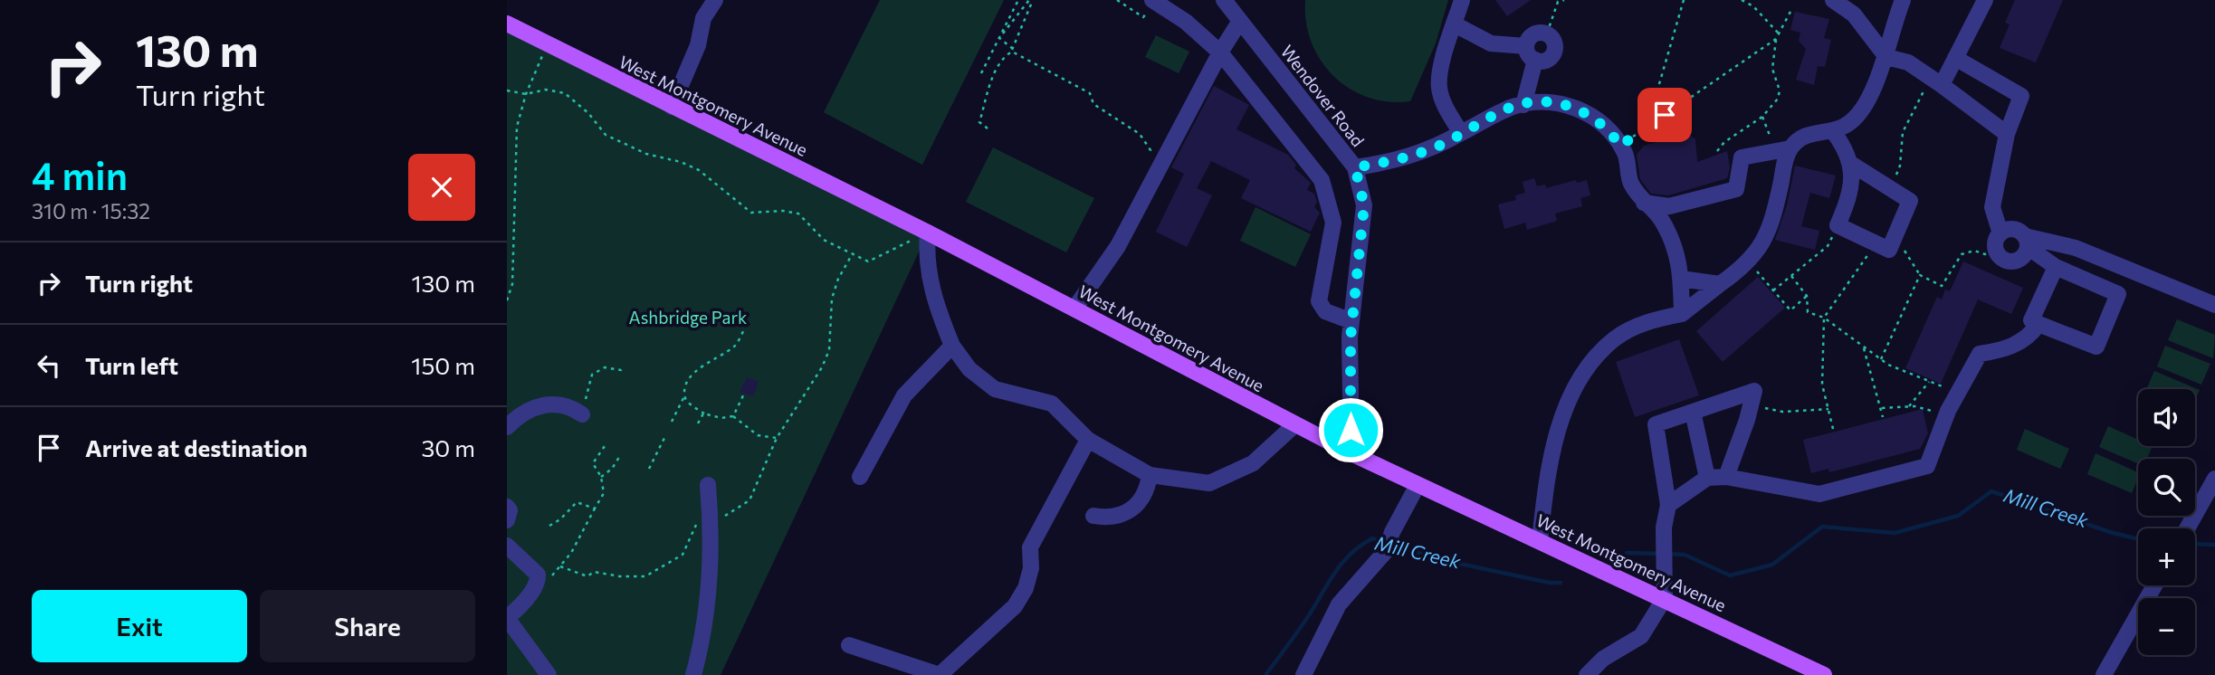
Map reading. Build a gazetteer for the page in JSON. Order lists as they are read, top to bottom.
{
  "streets": {
    "main road": ["West Montgomery Avenue"],
    "street": ["Wendover Road"]
  },
  "crossings": [
    ["Wendover Road", "West Montgomery Avenue"]
  ],
  "water": ["Mill Creek"],
  "parks": ["Ashbridge Park"],
  "page": {
    "turn": ["130 m", "Turn right"],
    "heading": ["4 min", "310 m · 15:32"],
    "list": [
      {
        "name": "Turn right",
        "value": "130 m"
      },
      {
        "name": "Turn left",
        "value": "150 m"
      },
      {
        "name": "Arrive at destination",
        "value": "30 m"
      }
    ],
    "map_buttons": ["+", "−"],
    "buttons": ["Exit", "Share"]
  }
}
